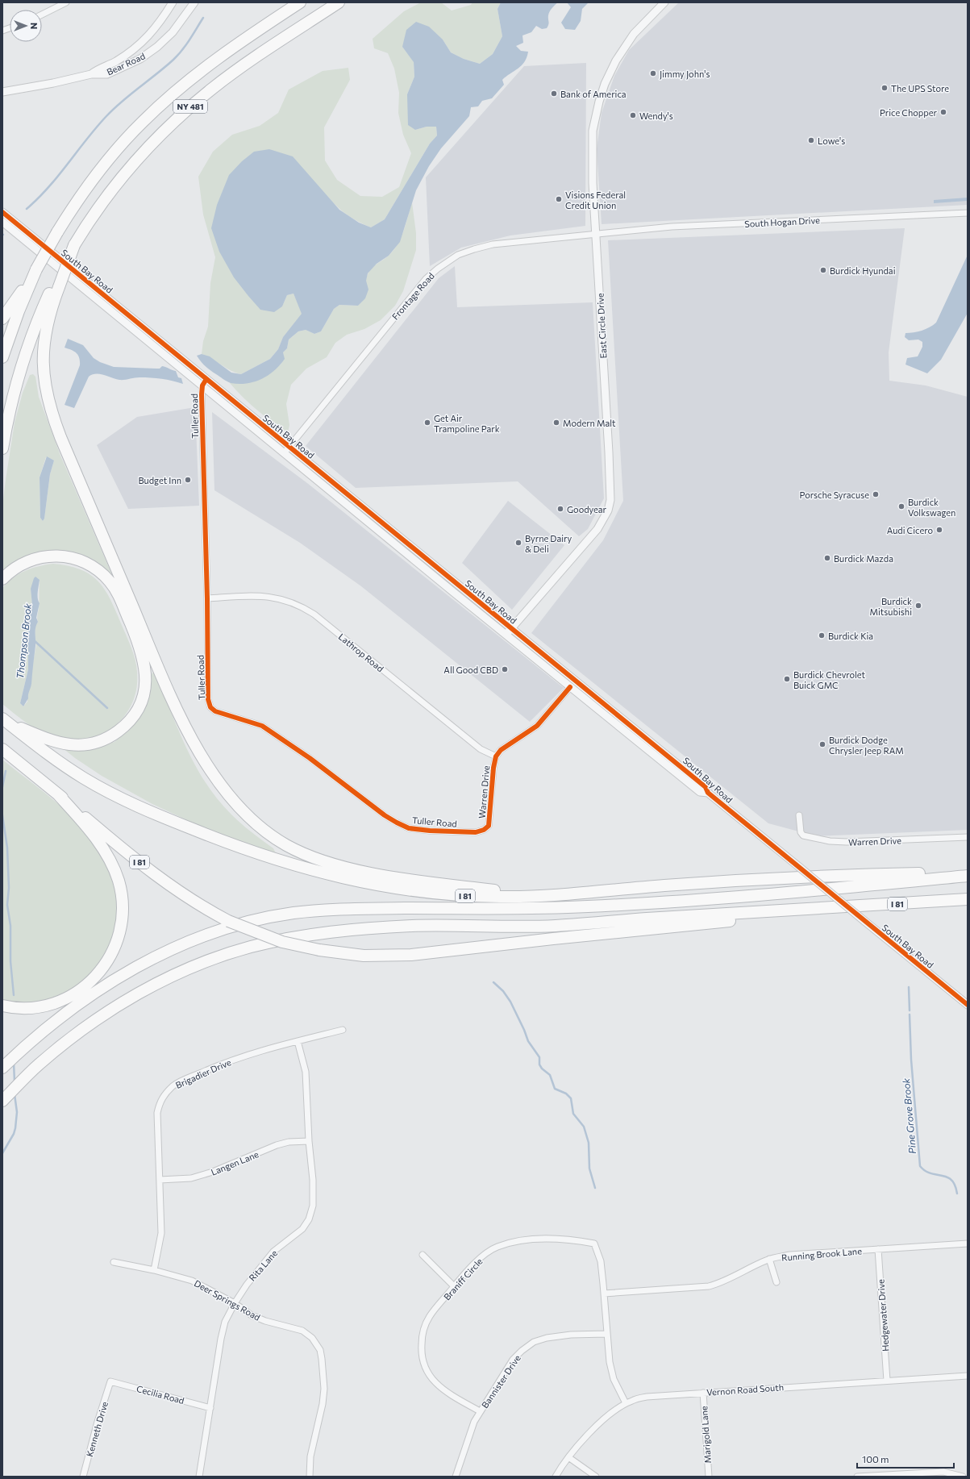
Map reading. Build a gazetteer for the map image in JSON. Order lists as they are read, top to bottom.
{
  "streets": {
    "highway": ["NY 481", "I 81"],
    "street": [
      "Bear Road",
      "South Hogan Drive",
      "South Bay Road",
      "Frontage Road",
      "East Circle Drive",
      "Tuller Road",
      "Lathrop Road",
      "Warren Drive",
      "Brigadier Drive",
      "Langen Lane",
      "Running Brook Lane",
      "Rita Lane",
      "Braniff Circle",
      "Deer Springs Road",
      "Hedgewater Drive",
      "Bannister Drive",
      "Vernon Road South",
      "Cecilia Road",
      "Kenneth Drive",
      "Marigold Lane"
    ]
  },
  "crossings": [
    ["South Hogan Drive", "Frontage Road"],
    ["South Hogan Drive", "East Circle Drive"],
    ["South Bay Road", "Frontage Road"],
    ["South Bay Road", "East Circle Drive"],
    ["South Bay Road", "Tuller Road"],
    ["South Bay Road", "Warren Drive"],
    ["Frontage Road", "East Circle Drive"],
    ["Tuller Road", "Lathrop Road"],
    ["Tuller Road", "Warren Drive"],
    ["Lathrop Road", "Warren Drive"],
    ["Brigadier Drive", "Langen Lane"],
    ["Brigadier Drive", "Rita Lane"],
    ["Brigadier Drive", "Deer Springs Road"],
    ["Langen Lane", "Rita Lane"],
    ["Running Brook Lane", "Braniff Circle"],
    ["Running Brook Lane", "Hedgewater Drive"],
    ["Rita Lane", "Deer Springs Road"],
    ["Rita Lane", "Cecilia Road"],
    ["Braniff Circle", "Bannister Drive"],
    ["Braniff Circle", "Vernon Road South"],
    ["Hedgewater Drive", "Vernon Road South"],
    ["Vernon Road South", "Marigold Lane"],
    ["Cecilia Road", "Kenneth Drive"]
  ],
  "water": ["Thompson Brook", "Pine Grove Brook"],
  "places": [
    "Jimmy John's",
    "The UPS Store",
    "Bank of America",
    "Price Chopper",
    "Wendy's",
    "Lowe's",
    "Visions Federal Credit Union",
    "Burdick Hyundai",
    "Get Air Trampoline Park",
    "Modern Malt",
    "Budget Inn",
    "Porsche Syracuse",
    "Burdick Volkswagen",
    "Goodyear",
    "Audi Cicero",
    "Byrne Dairy & Deli",
    "Burdick Mazda",
    "Burdick Mitsubishi",
    "Burdick Kia",
    "All Good CBD",
    "Burdick Chevrolet Buick GMC",
    "Burdick Dodge Chrysler Jeep RAM"
  ],
  "scale_bar": "100 m",
  "north": "right"
}
